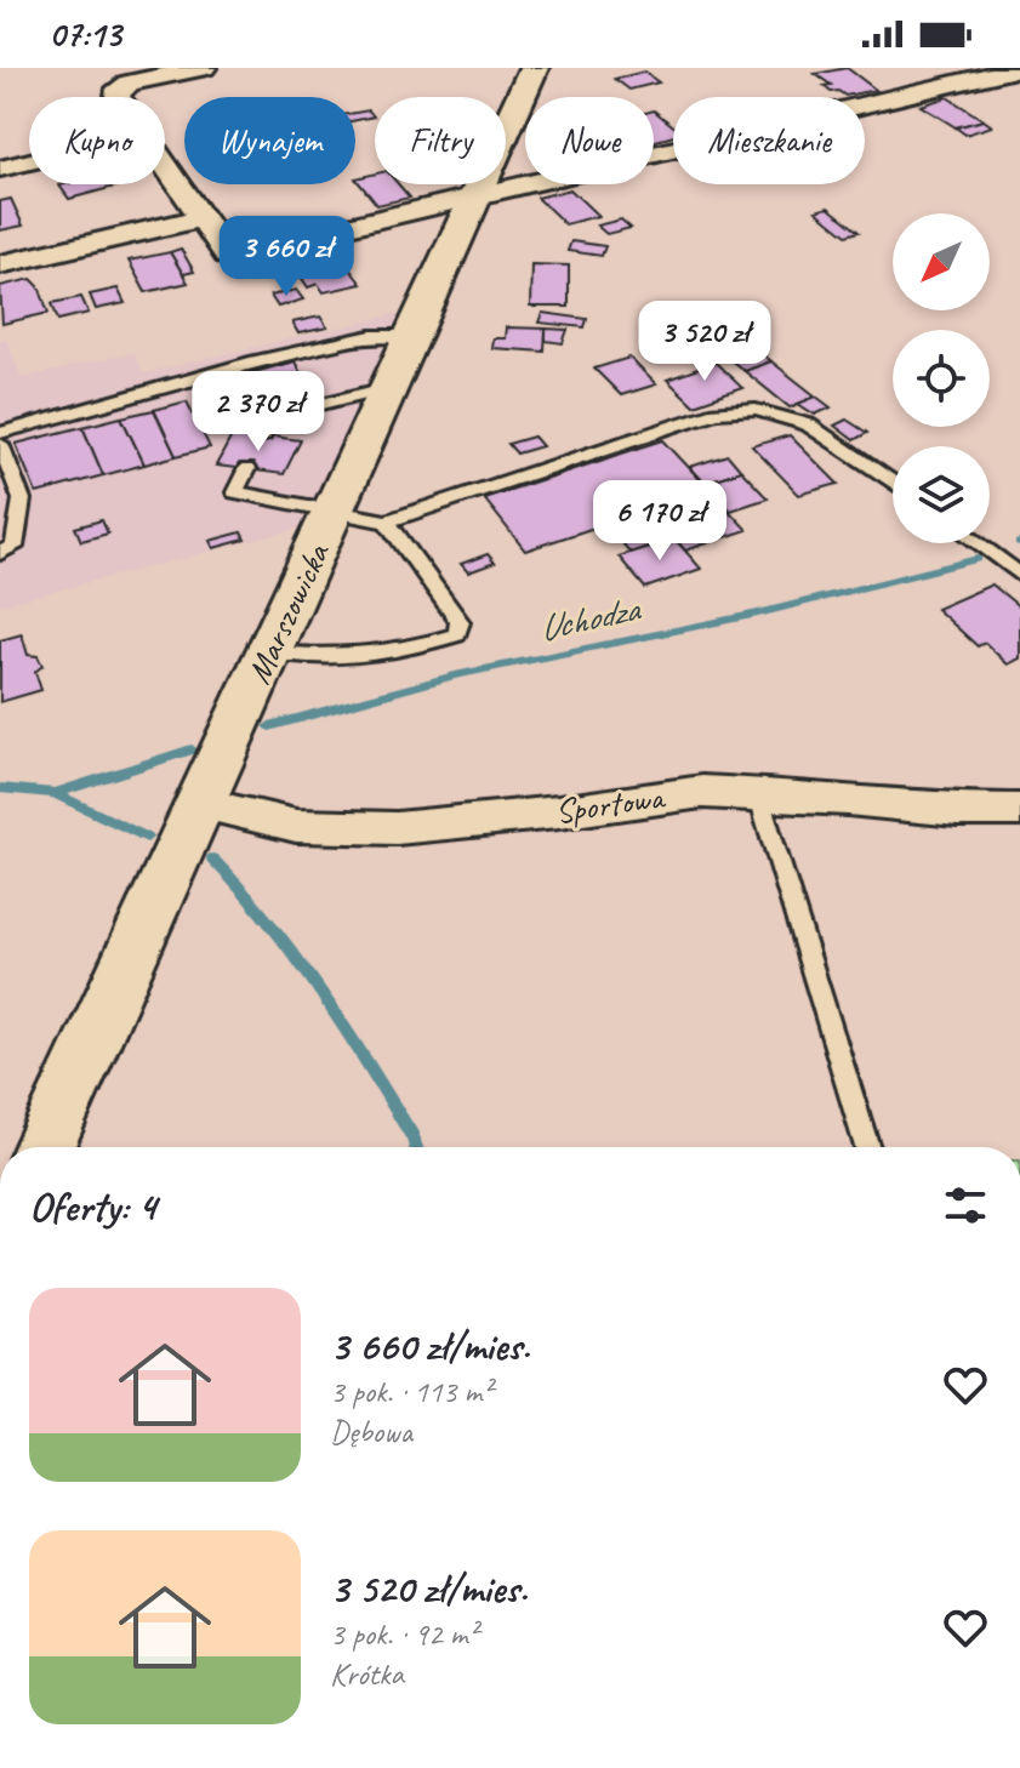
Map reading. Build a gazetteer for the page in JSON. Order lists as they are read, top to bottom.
{
  "streets": {
    "street": ["Marszowicka", "Sportowa"]
  },
  "crossings": [
    ["Marszowicka", "Sportowa"]
  ],
  "water": ["Uchodza"],
  "north": "bottom left",
  "page": {
    "status": "07:13",
    "chip": [
      "Kupno",
      "Wynajem",
      "Filtry",
      "Nowe",
      "Mieszkanie"
    ],
    "price": [
      "3 660 zł",
      "3 520 zł",
      "2 370 zł",
      "6 170 zł"
    ],
    "heading": "Oferty: 4",
    "list": [
      {
        "name": "3 660 zł/mies.",
        "note": "3 pok. · 113 m² · Dębowa"
      },
      {
        "name": "3 520 zł/mies.",
        "note": "3 pok. · 92 m² · Krótka"
      }
    ]
  }
}
